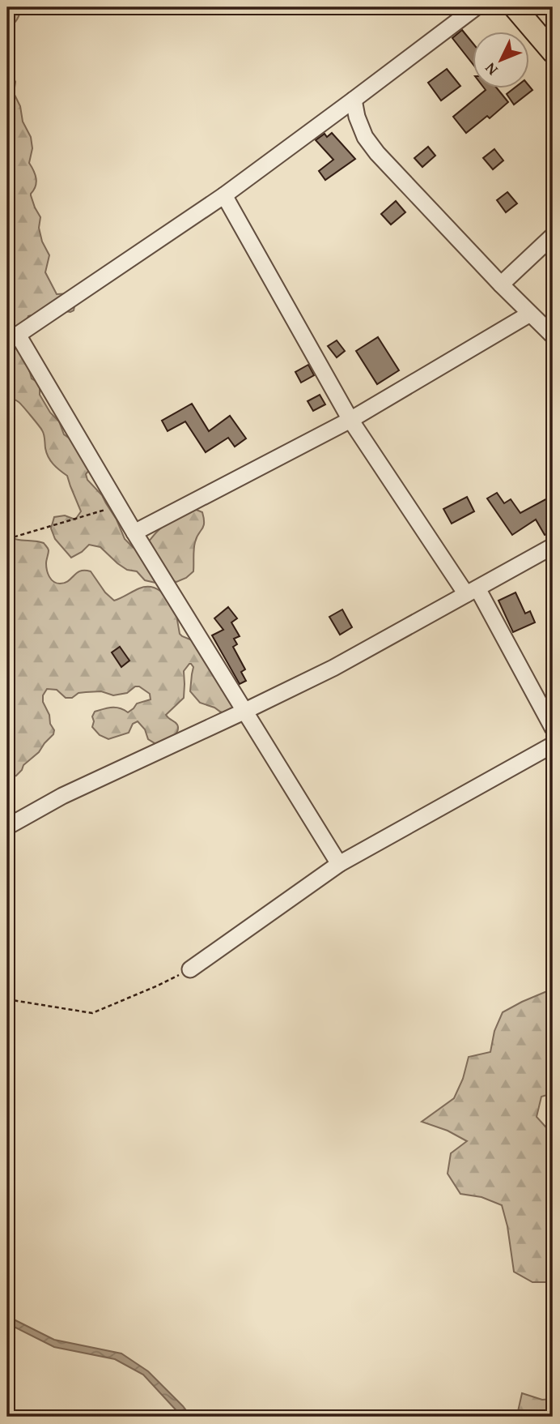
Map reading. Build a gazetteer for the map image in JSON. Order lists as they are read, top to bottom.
{
  "north": "bottom left"
}
